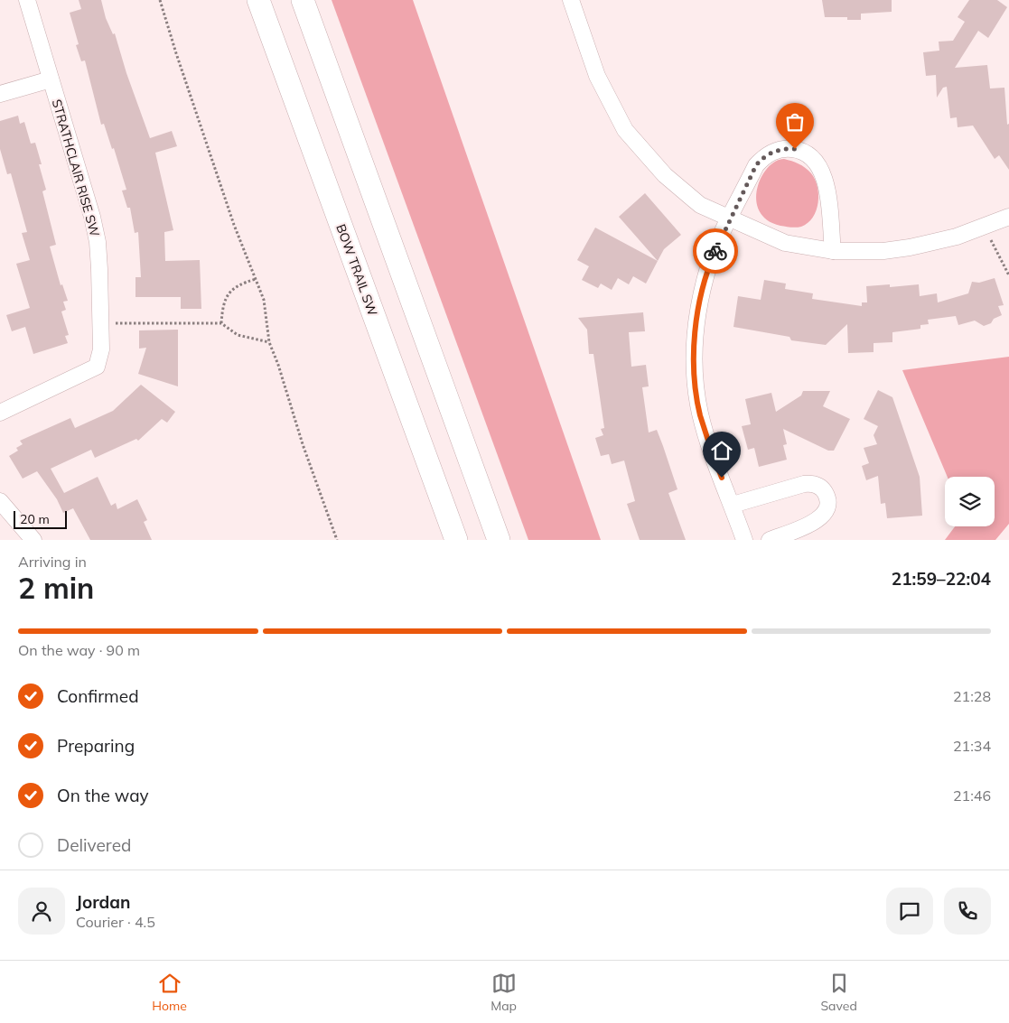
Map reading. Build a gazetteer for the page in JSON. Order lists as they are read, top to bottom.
{
  "streets": {
    "main road": ["BOW TRAIL SW"],
    "street": ["STRATHCLAIR RISE SW"]
  },
  "scale_bar": "20 m",
  "page": {
    "scale": "20 m",
    "heading": ["2 min", "Arriving in", "21:59–22:04"],
    "panel": ["Jordan", "Courier · 4.5"],
    "bar": "On the way · 90 m",
    "list": [
      ["Confirmed", "21:28"],
      ["Preparing", "21:34"],
      ["On the way", "21:46"],
      "Delivered"
    ],
    "tabs": ["Home", "Map", "Saved"]
  }
}
